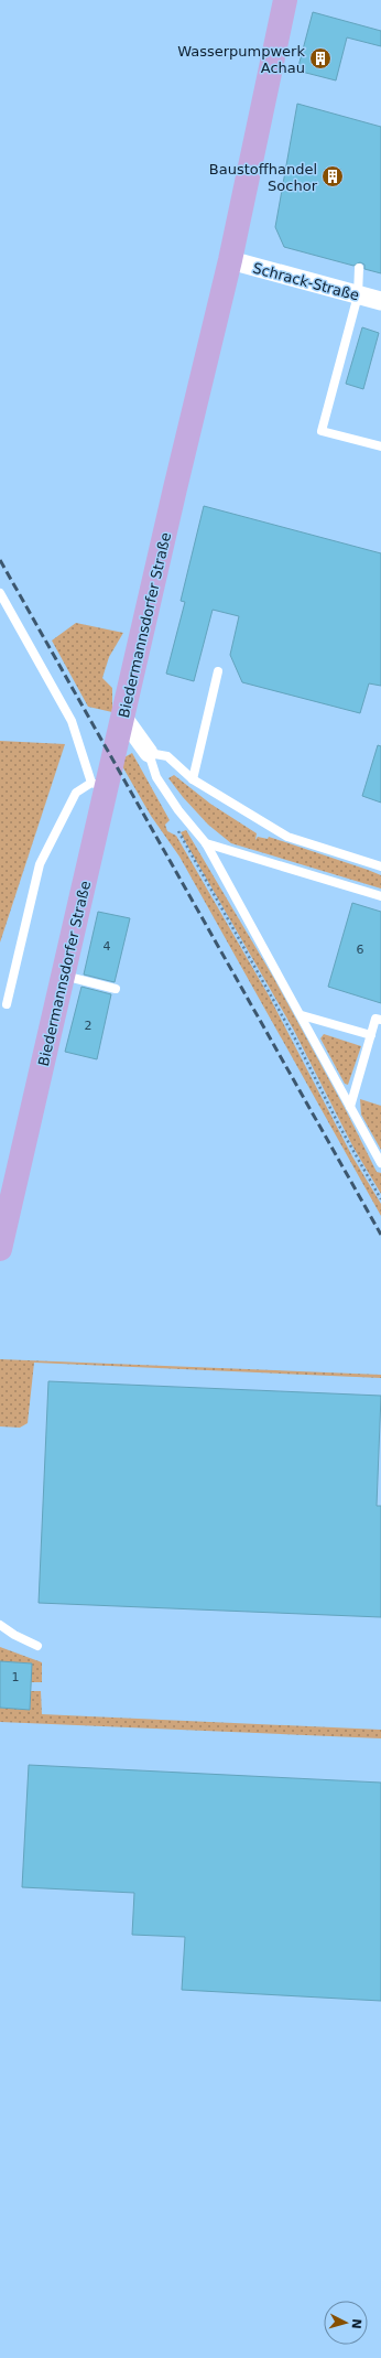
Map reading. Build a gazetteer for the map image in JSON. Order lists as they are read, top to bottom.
{
  "streets": {
    "main road": ["Biedermannsdorfer Straße"],
    "street": ["Schrack-Straße"]
  },
  "crossings": [
    ["Schrack-Straße", "Biedermannsdorfer Straße"]
  ],
  "places": {
    "building": ["Wasserpumpwerk Achau", "Baustoffhandel Sochor"]
  },
  "house_numbers": [
    "4",
    "6",
    "2",
    "1"
  ],
  "north": "right"
}
